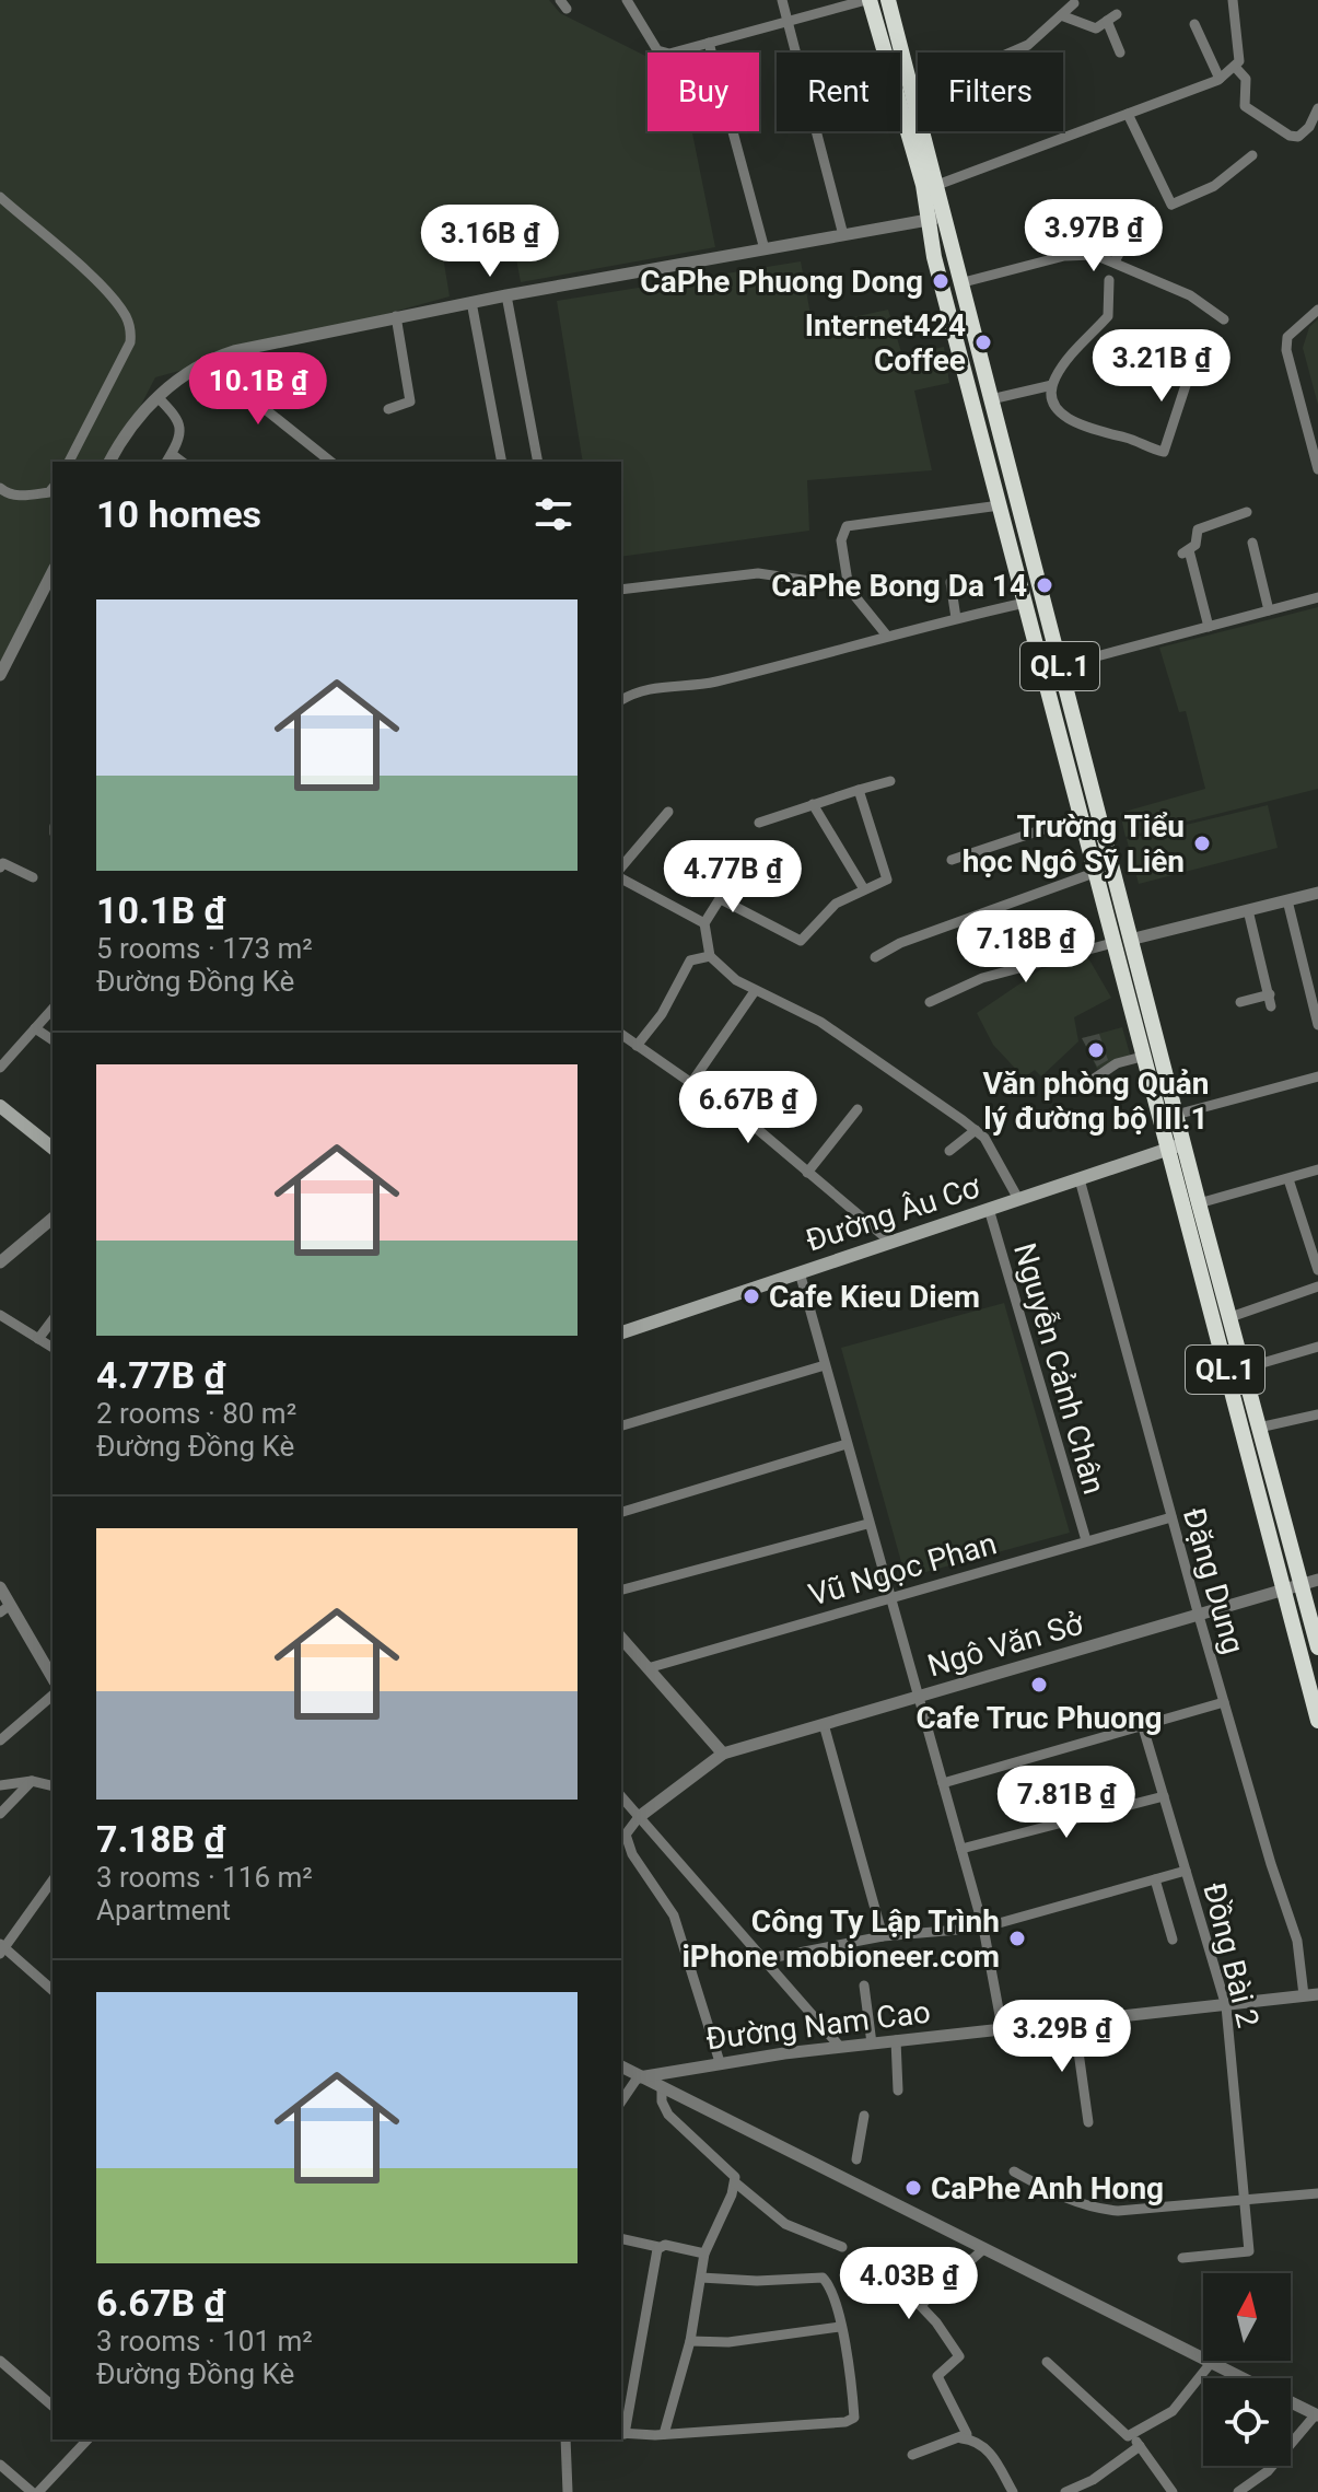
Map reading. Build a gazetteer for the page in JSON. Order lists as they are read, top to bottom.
{
  "streets": {
    "highway": ["QL.1"],
    "main road": ["Đường Âu Cơ"],
    "street": [
      "Nguyễn Cảnh Chân",
      "Vũ Ngọc Phan",
      "Đặng Dung",
      "Ngô Văn Sở",
      "Đồng Bài 2",
      "Đường Nam Cao"
    ]
  },
  "crossings": [
    ["QL.1", "Đường Âu Cơ"],
    ["QL.1", "Ngô Văn Sở"],
    ["Đường Âu Cơ", "Nguyễn Cảnh Chân"],
    ["Đường Âu Cơ", "Đặng Dung"],
    ["Nguyễn Cảnh Chân", "Vũ Ngọc Phan"],
    ["Vũ Ngọc Phan", "Đặng Dung"],
    ["Đặng Dung", "Ngô Văn Sở"],
    ["Đặng Dung", "Đường Nam Cao"],
    ["Đồng Bài 2", "Đường Nam Cao"]
  ],
  "places": [
    "CaPhe Phuong Dong",
    "Internet424 Coffee",
    "CaPhe Bong Da 14",
    "Trường Tiểu học Ngô Sỹ Liên",
    "Văn phòng Quản lý đường bộ III.1",
    "Cafe Kieu Diem",
    "Cafe Truc Phuong",
    "Công Ty Lập Trình iPhone mobioneer.com",
    "CaPhe Anh Hong"
  ],
  "north": "top",
  "page": {
    "chip": ["Buy", "Rent", "Filters"],
    "price": [
      "3.97B ₫",
      "3.16B ₫",
      "3.21B ₫",
      "10.1B ₫",
      "4.77B ₫",
      "7.18B ₫",
      "6.67B ₫",
      "7.81B ₫",
      "3.29B ₫",
      "4.03B ₫"
    ],
    "heading": "10 homes",
    "list": [
      {
        "name": "10.1B ₫",
        "note": "5 rooms · 173 m² · Đường Đồng Kè"
      },
      {
        "name": "4.77B ₫",
        "note": "2 rooms · 80 m² · Đường Đồng Kè"
      },
      {
        "name": "7.18B ₫",
        "note": "3 rooms · 116 m² · Apartment"
      },
      {
        "name": "6.67B ₫",
        "note": "3 rooms · 101 m² · Đường Đồng Kè"
      }
    ]
  }
}
